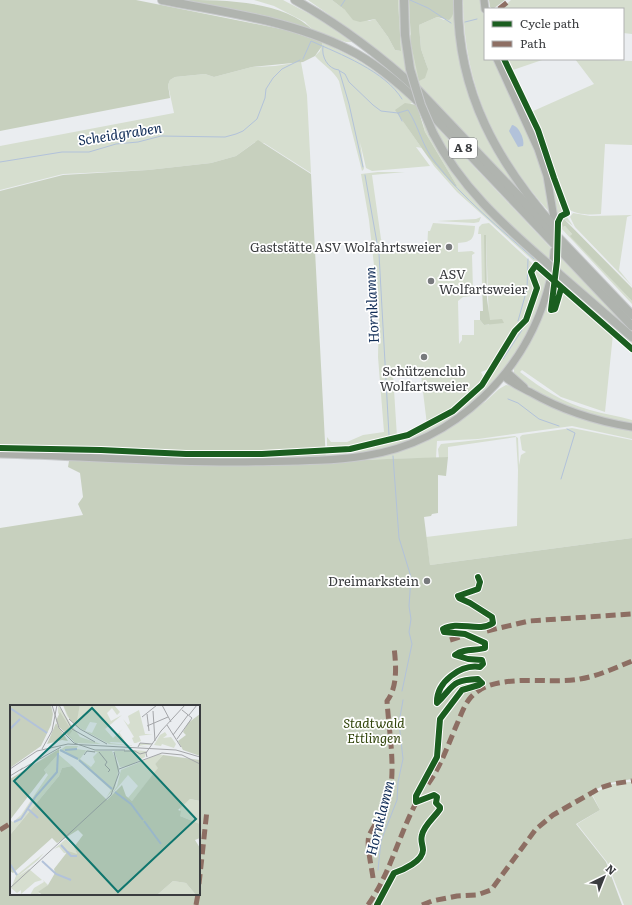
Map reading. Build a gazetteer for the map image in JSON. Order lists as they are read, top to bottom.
{
  "streets": {
    "highway": ["A 8"]
  },
  "water": ["Scheidgraben", "Hornklamm"],
  "parks": ["Stadtwald Ettlingen"],
  "places": [
    "Gaststätte ASV Wolfahrtsweier",
    "ASV Wolfartsweier",
    "Schützenclub Wolfartsweier",
    "Dreimarkstein"
  ],
  "legend": ["Cycle path", "Path"],
  "north": "top right"
}
